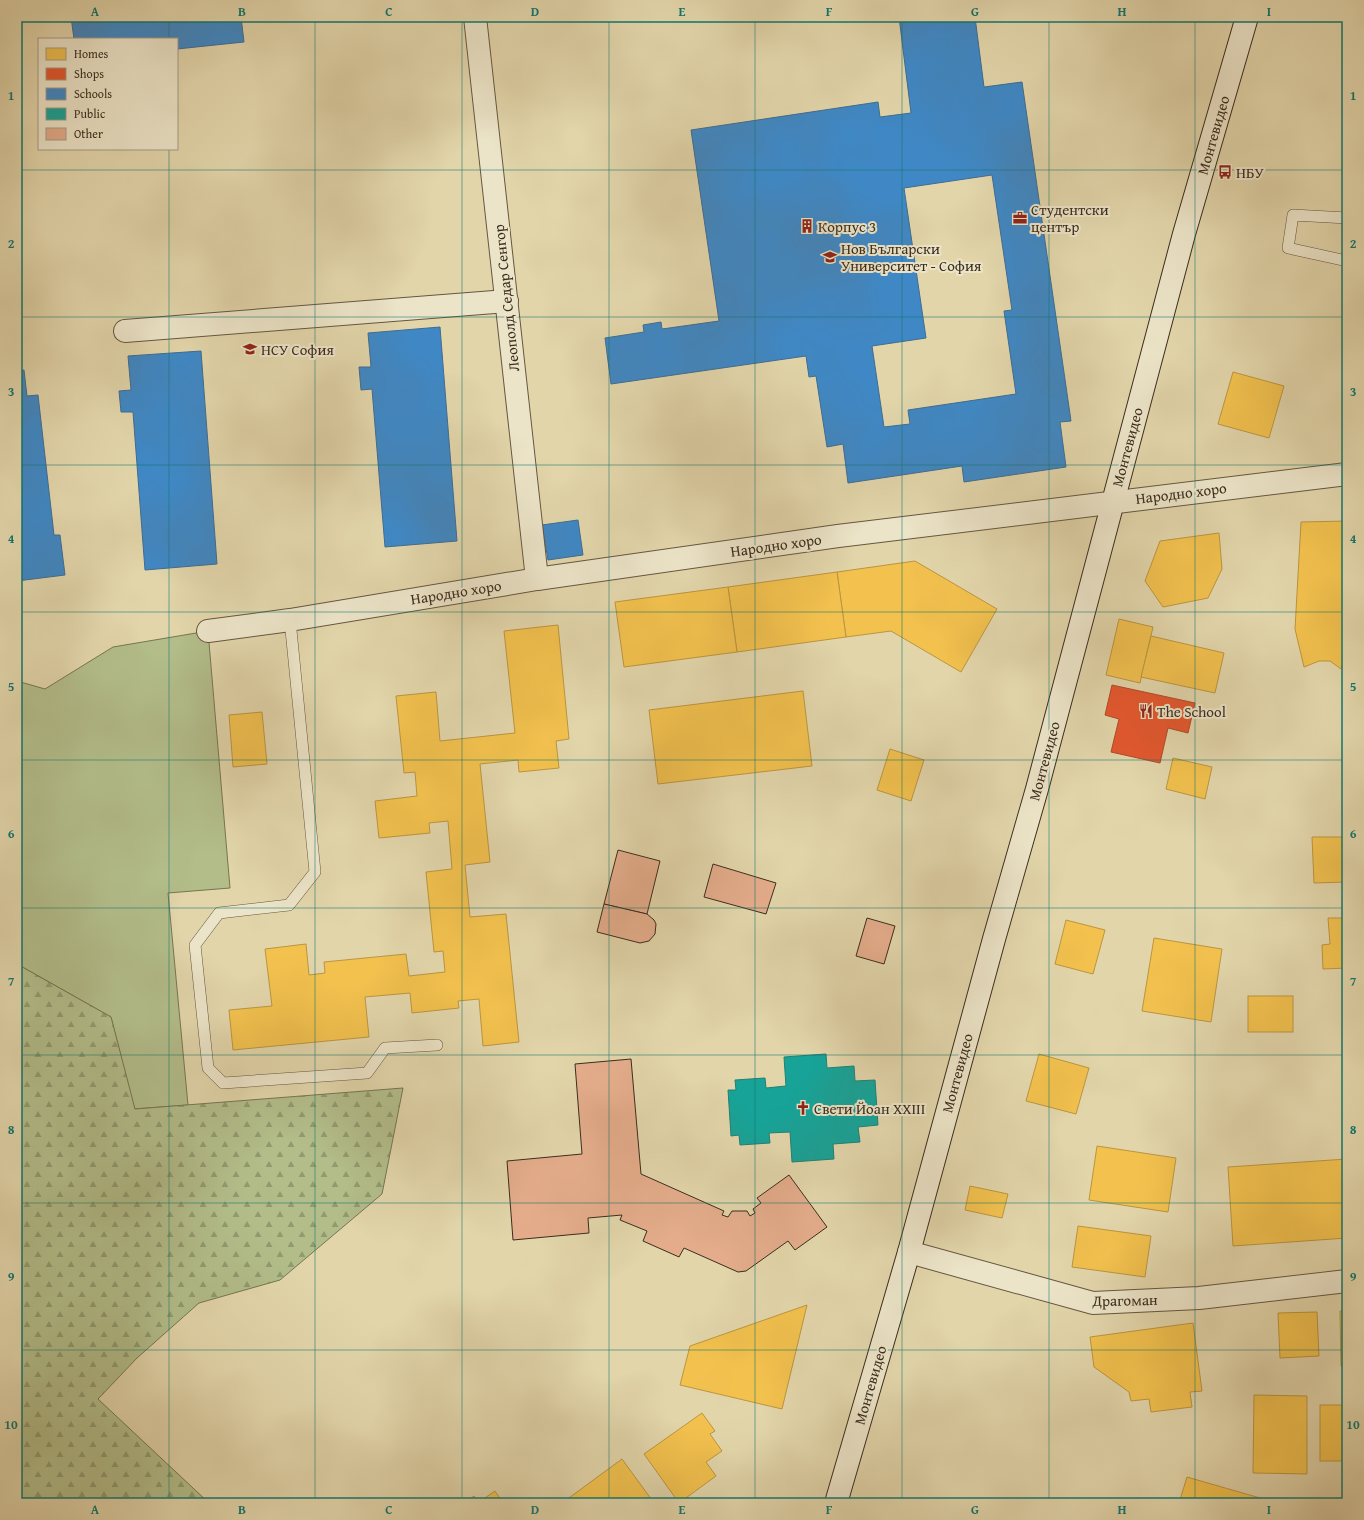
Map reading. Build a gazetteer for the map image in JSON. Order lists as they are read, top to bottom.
{
  "streets": {
    "street": [
      "Монтевидео",
      "Леополд Седар Сенгор",
      "Народно хоро",
      "Драгоман"
    ]
  },
  "crossings": [
    ["Монтевидео", "Народно хоро"],
    ["Монтевидео", "Драгоман"],
    ["Леополд Седар Сенгор", "Народно хоро"]
  ],
  "places": {
    "bus stop": ["НБУ"],
    "office": ["Студентски център"],
    "building": ["Корпус 3"],
    "school or university": ["Нов Български Университет - София", "НСУ София"],
    "restaurant": ["The School"],
    "church": ["Свети Йоан XXIII"]
  },
  "legend": [
    "Homes",
    "Shops",
    "Schools",
    "Public",
    "Other"
  ],
  "grid": {
    "columns": [
      "A",
      "B",
      "C",
      "D",
      "E",
      "F",
      "G",
      "H",
      "I"
    ],
    "rows": [
      "1",
      "2",
      "3",
      "4",
      "5",
      "6",
      "7",
      "8",
      "9",
      "10"
    ]
  }
}
